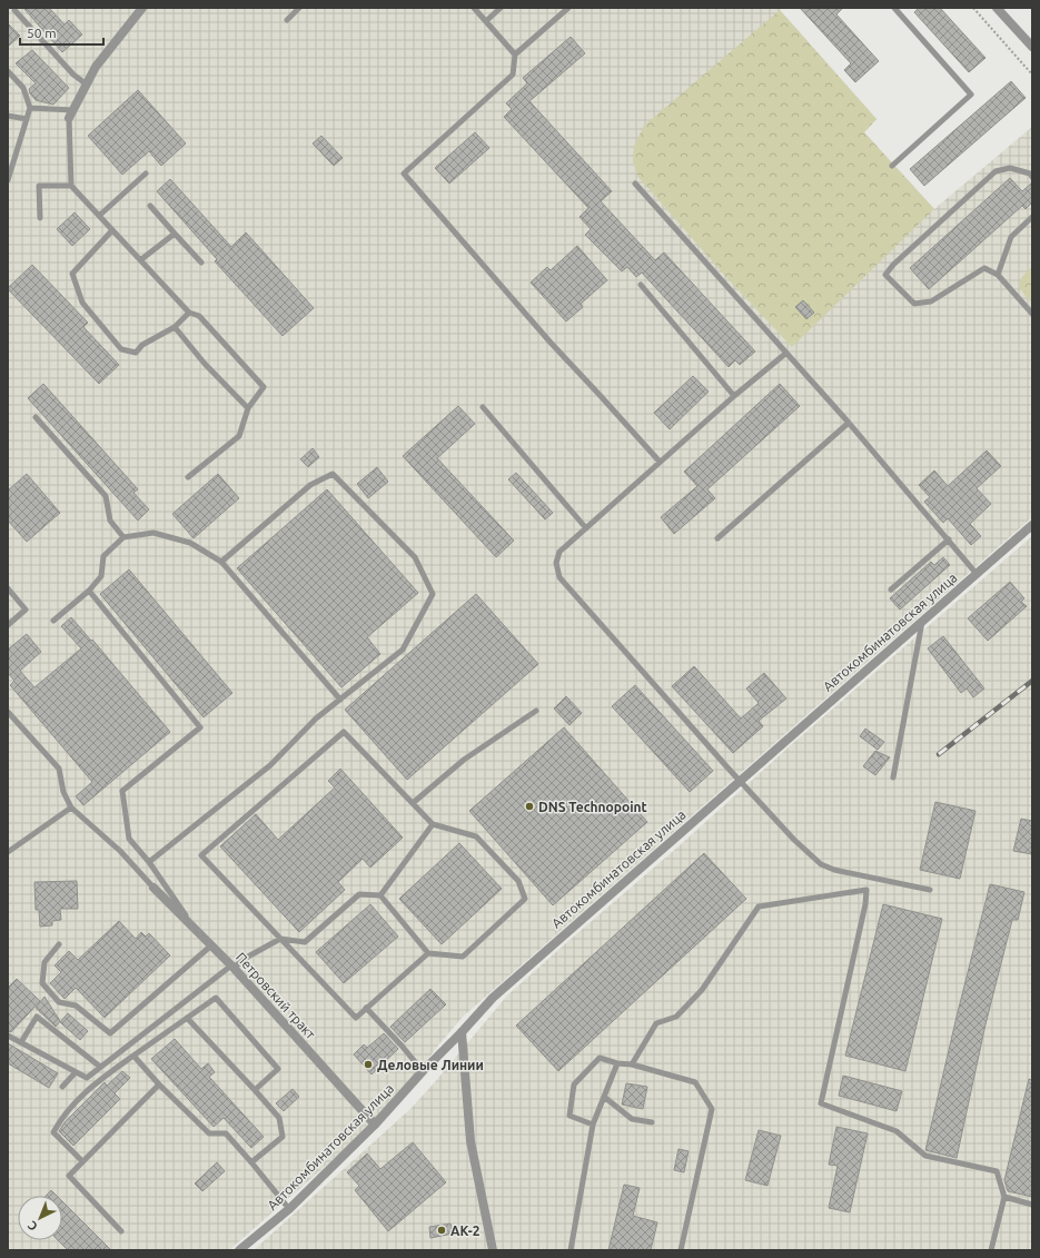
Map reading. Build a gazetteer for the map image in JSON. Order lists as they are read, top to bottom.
{
  "streets": {
    "street": ["Автокомбинатовская улица", "Петровский тракт"]
  },
  "crossings": [
    ["Автокомбинатовская улица", "Петровский тракт"]
  ],
  "places": ["DNS Technopoint", "Деловые Линии", "АК-2"],
  "scale_bar": "50 m",
  "north": "bottom left"
}
